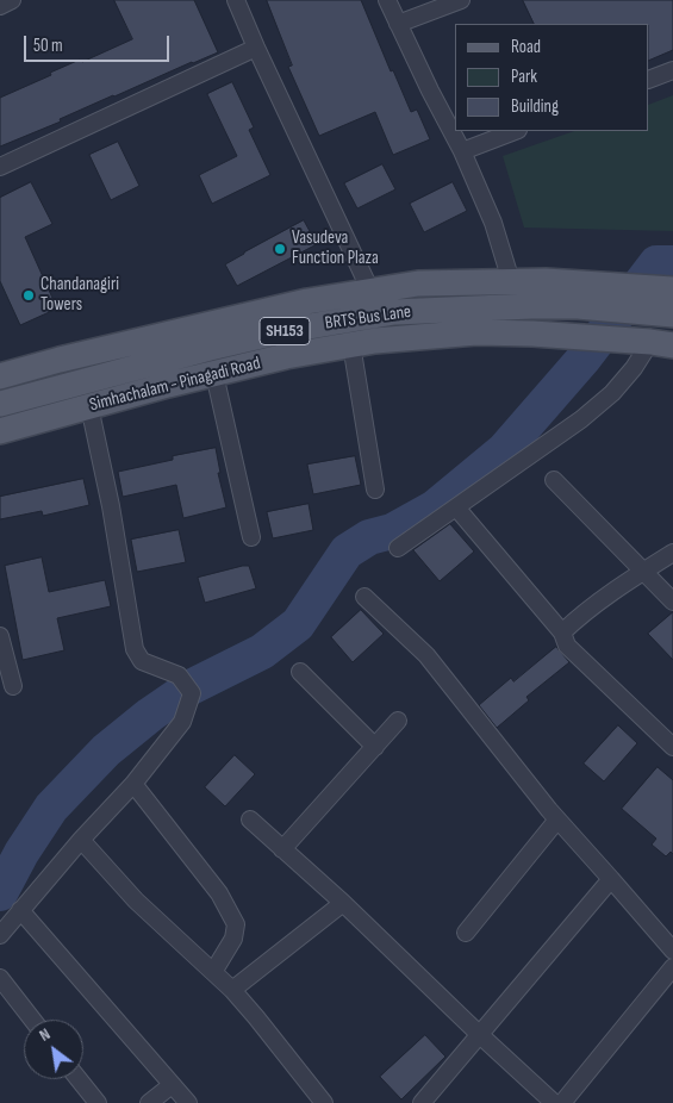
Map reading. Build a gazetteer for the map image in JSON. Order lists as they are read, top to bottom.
{
  "streets": {
    "main road": ["BRTS Bus Lane", "SH153", "Simhachalam - Pinagadi Road"]
  },
  "places": ["Vasudeva Function Plaza", "Chandanagiri Towers"],
  "legend": ["Road", "Park", "Building"],
  "scale_bar": "50 m",
  "north": "top left"
}
